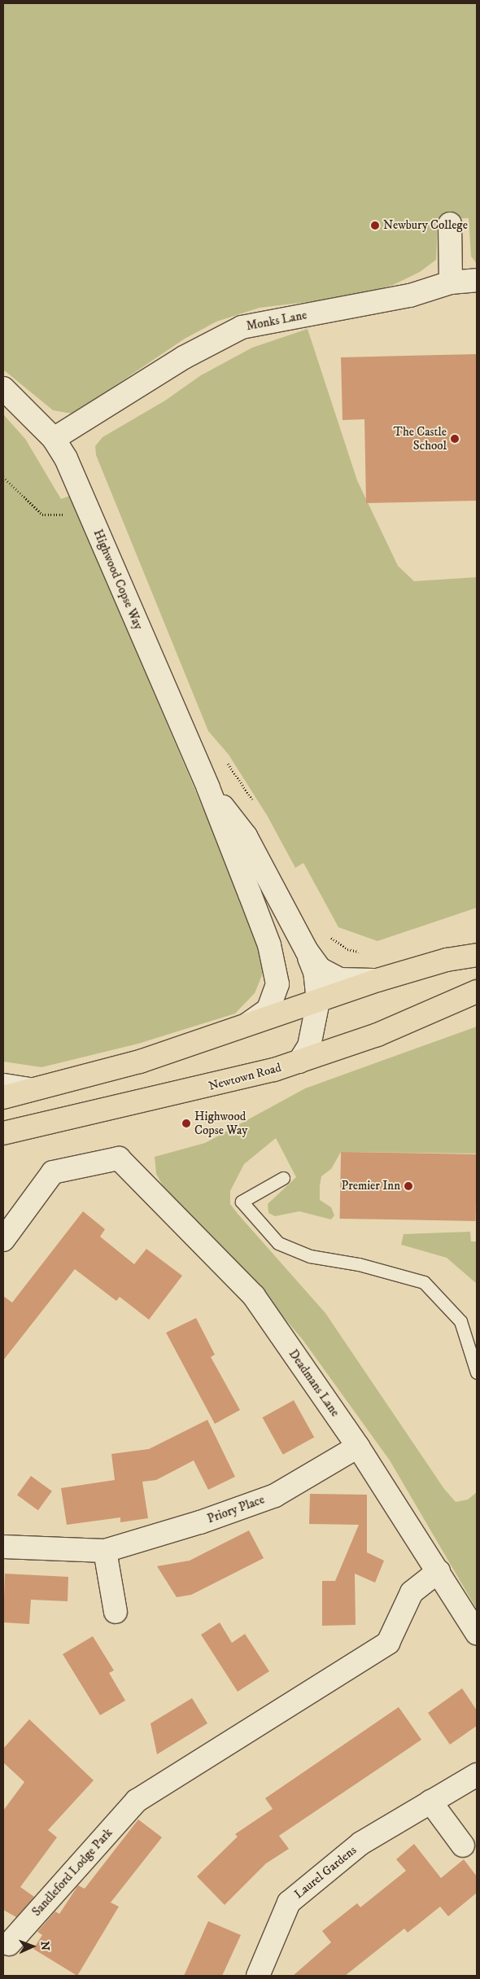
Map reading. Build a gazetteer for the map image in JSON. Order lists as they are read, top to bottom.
{
  "streets": {
    "highway": ["Newtown Road"],
    "street": [
      "Monks Lane",
      "Highwood Copse Way",
      "Deadmans Lane",
      "Priory Place",
      "Sandleford Lodge Park",
      "Laurel Gardens"
    ]
  },
  "crossings": [
    ["Monks Lane", "Highwood Copse Way"],
    ["Deadmans Lane", "Priory Place"],
    ["Deadmans Lane", "Sandleford Lodge Park"]
  ],
  "places": [
    "Newbury College",
    "The Castle School",
    "Highwood Copse Way",
    "Premier Inn"
  ],
  "north": "right"
}
